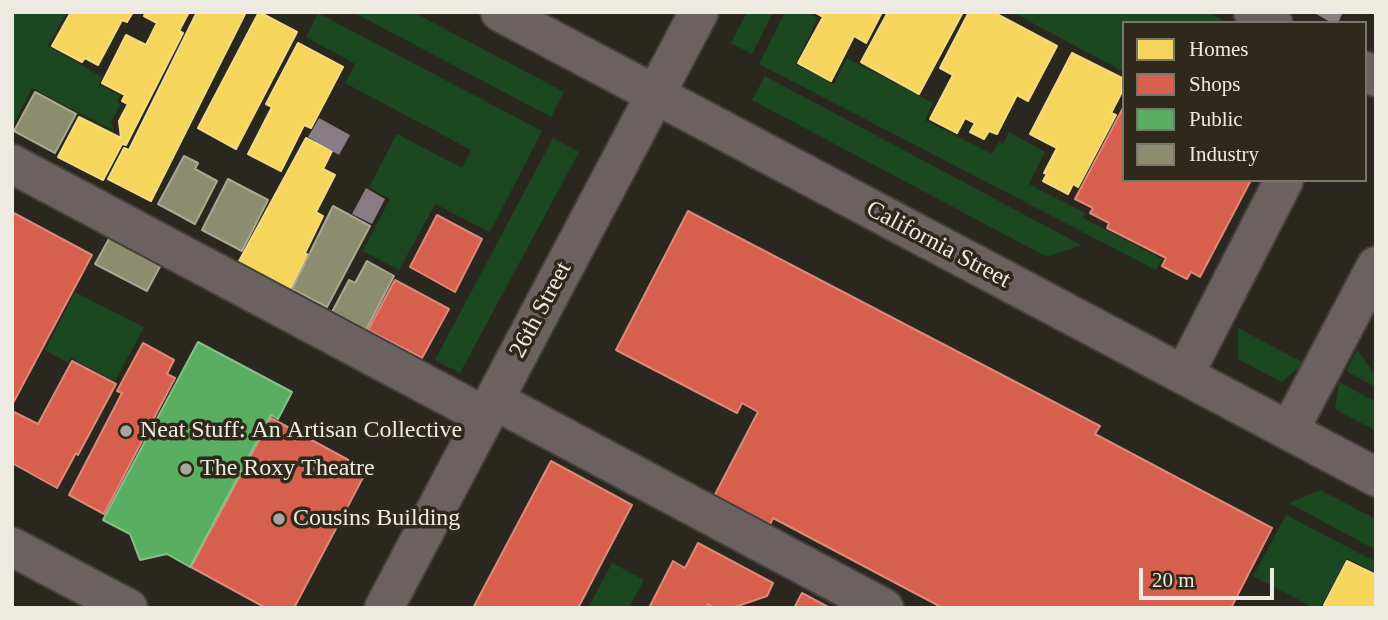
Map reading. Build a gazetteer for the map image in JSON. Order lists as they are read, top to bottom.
{
  "streets": {
    "street": ["California Street", "26th Street"]
  },
  "crossings": [
    ["California Street", "26th Street"]
  ],
  "places": ["Neat Stuff: An Artisan Collective", "The Roxy Theatre", "Cousins Building"],
  "legend": [
    "Homes",
    "Shops",
    "Public",
    "Industry"
  ],
  "scale_bar": "20 m"
}
